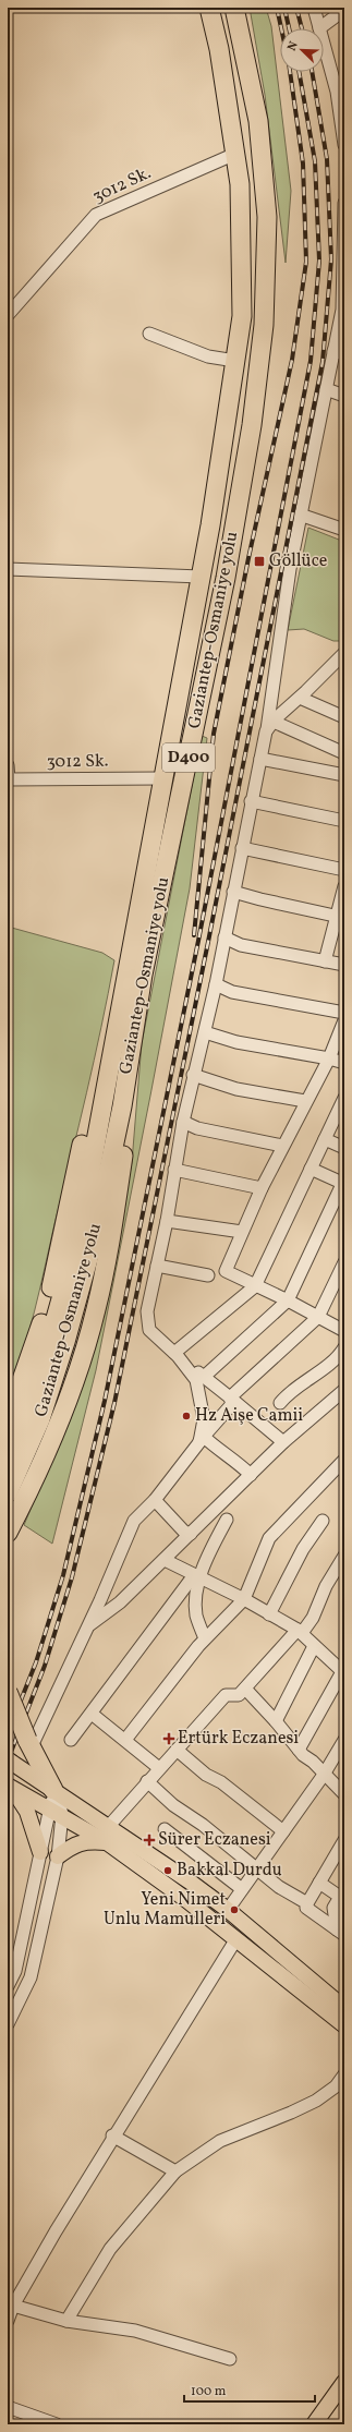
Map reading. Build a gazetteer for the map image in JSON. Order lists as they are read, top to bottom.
{
  "streets": {
    "highway": ["Gaziantep-Osmaniye yolu", "D400"],
    "street": ["3012 Sk."]
  },
  "crossings": [
    ["3012 Sk.", "Gaziantep-Osmaniye yolu"]
  ],
  "places": {
    "transit": ["Göllüce"],
    "other": ["Hz Aişe Camii", "Bakkal Durdu", "Yeni Nimet Unlu Mamulleri"],
    "health": ["Ertürk Eczanesi", "Sürer Eczanesi"]
  },
  "scale_bar": "100 m",
  "north": "top left"
}
